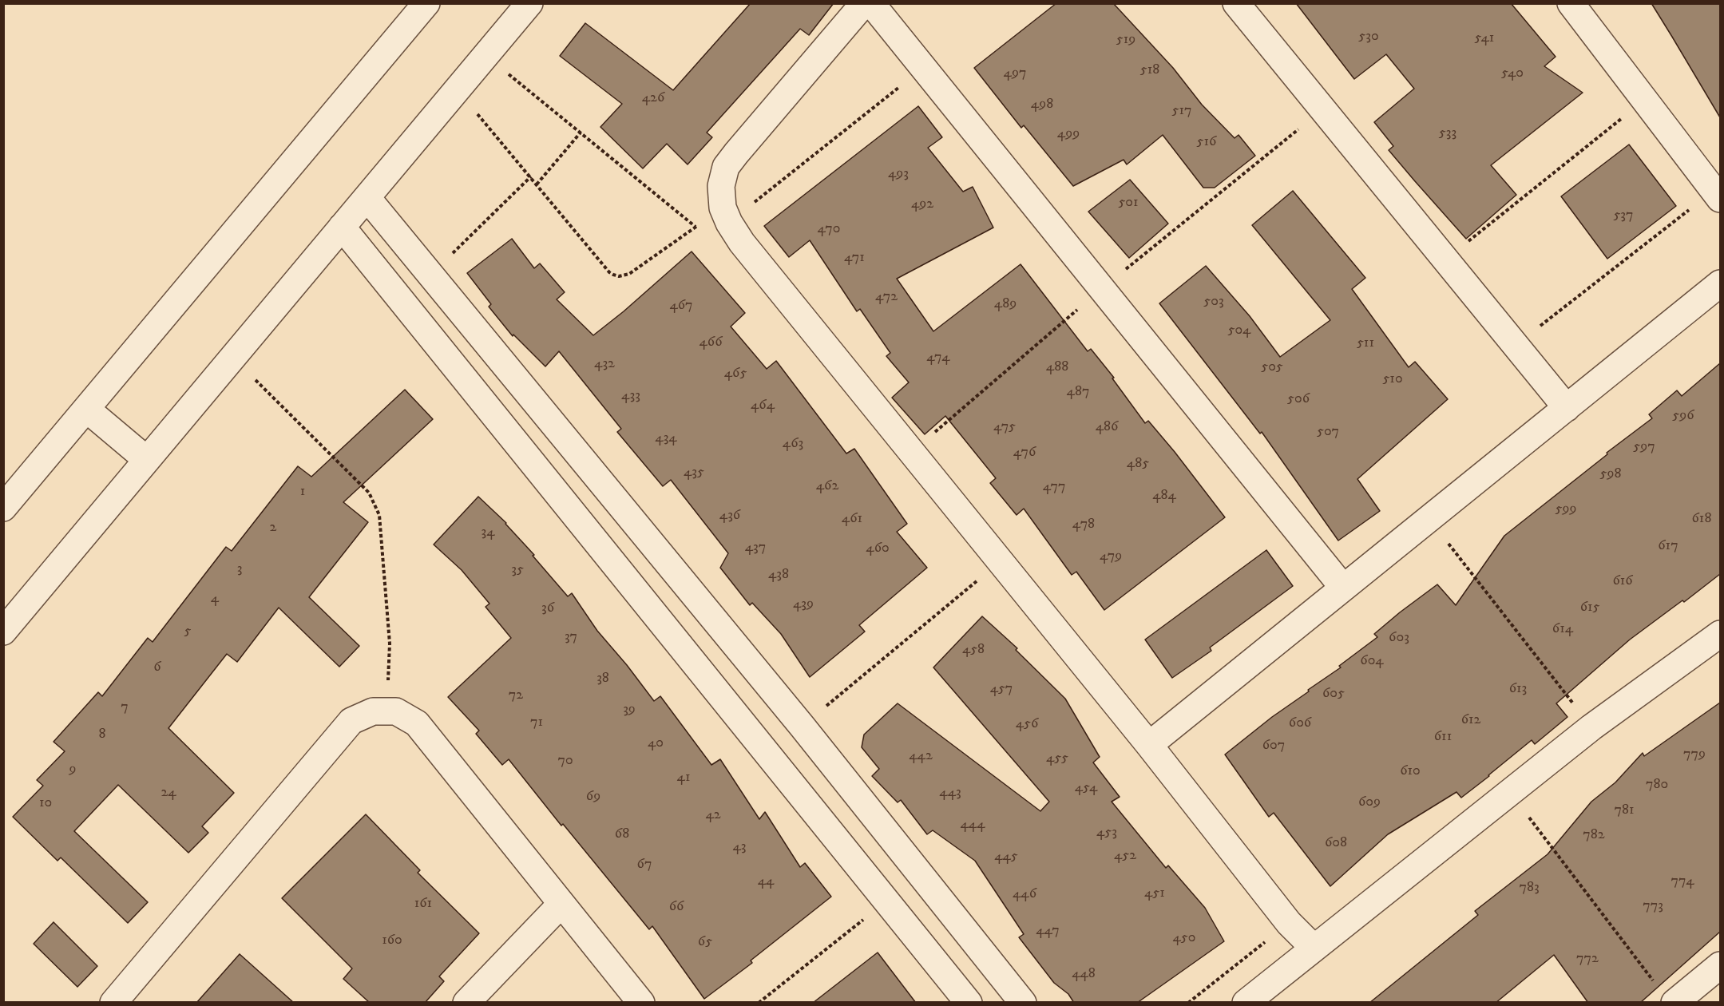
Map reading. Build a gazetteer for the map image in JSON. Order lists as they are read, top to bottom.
{
  "house_numbers": [
    "530",
    "541",
    "519",
    "518",
    "497",
    "540",
    "426",
    "498",
    "517",
    "533",
    "499",
    "516",
    "493",
    "501",
    "492",
    "537",
    "470",
    "471",
    "472",
    "503",
    "489",
    "467",
    "504",
    "466",
    "511",
    "474",
    "432",
    "488",
    "505",
    "465",
    "510",
    "487",
    "433",
    "506",
    "464",
    "596",
    "475",
    "486",
    "507",
    "434",
    "463",
    "597",
    "476",
    "485",
    "435",
    "598",
    "462",
    "477",
    "1",
    "484",
    "599",
    "436",
    "461",
    "618",
    "478",
    "2",
    "34",
    "617",
    "437",
    "460",
    "479",
    "3",
    "35",
    "438",
    "616",
    "4",
    "439",
    "615",
    "36",
    "614",
    "5",
    "37",
    "603",
    "458",
    "604",
    "6",
    "38",
    "457",
    "613",
    "605",
    "72",
    "7",
    "39",
    "612",
    "71",
    "606",
    "456",
    "8",
    "611",
    "40",
    "607",
    "779",
    "442",
    "455",
    "70",
    "9",
    "610",
    "41",
    "780",
    "454",
    "24",
    "443",
    "69",
    "609",
    "10",
    "781",
    "42",
    "444",
    "453",
    "68",
    "782",
    "608",
    "43",
    "452",
    "445",
    "67",
    "44",
    "774",
    "783",
    "451",
    "446",
    "161",
    "773",
    "66",
    "447",
    "450",
    "160",
    "65",
    "772",
    "448"
  ]
}
